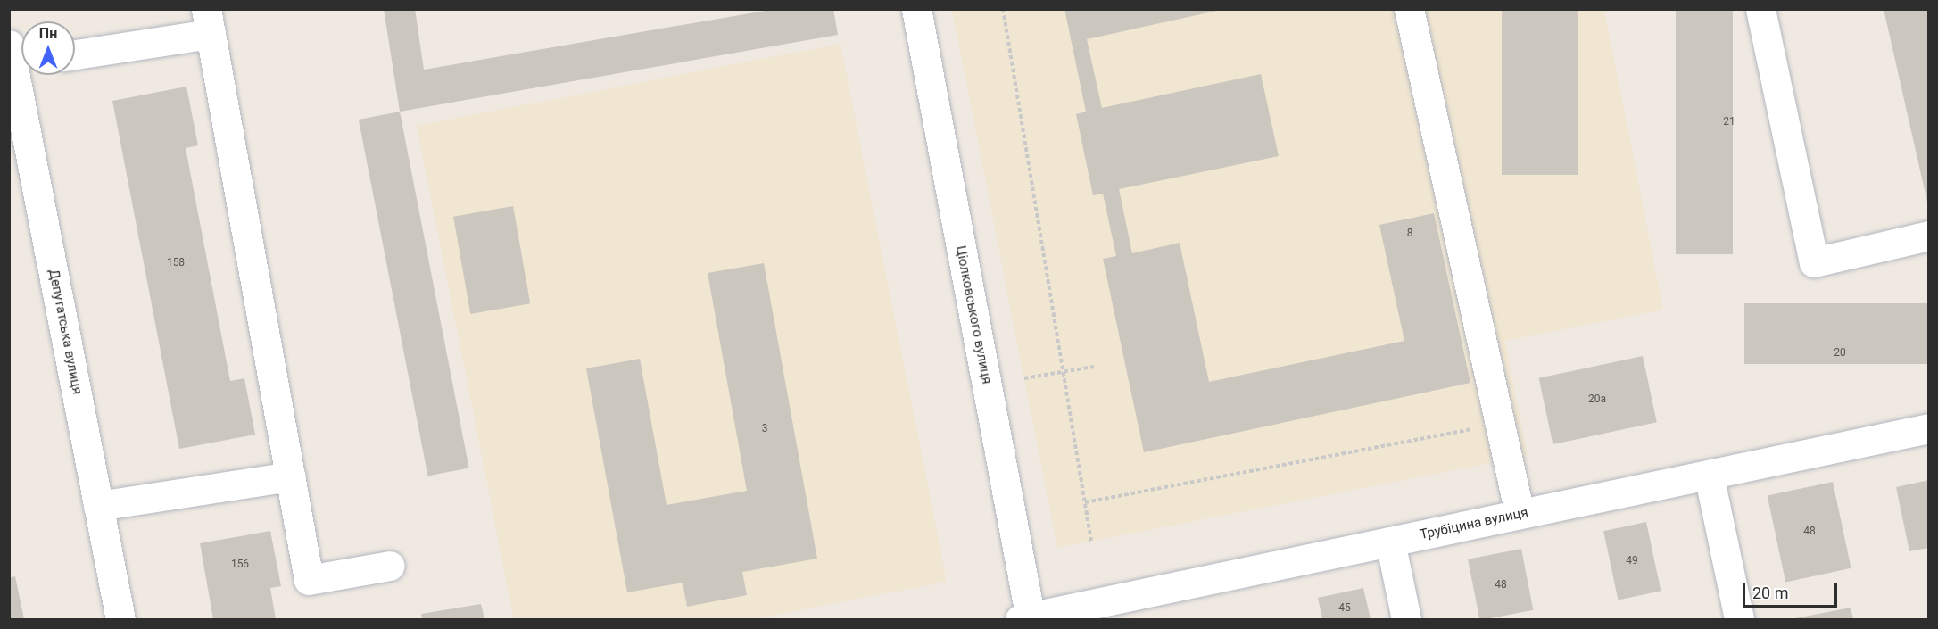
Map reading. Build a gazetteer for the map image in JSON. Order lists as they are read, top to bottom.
{
  "streets": {
    "street": ["Ціолковського вулиця", "Депутатська вулиця", "Трубіцина вулиця"]
  },
  "crossings": [
    ["Ціолковського вулиця", "Трубіцина вулиця"]
  ],
  "house_numbers": [
    "21",
    "8",
    "158",
    "20",
    "20а",
    "3",
    "48",
    "49",
    "156",
    "48",
    "45"
  ],
  "scale_bar": "20 m",
  "north": "top"
}
